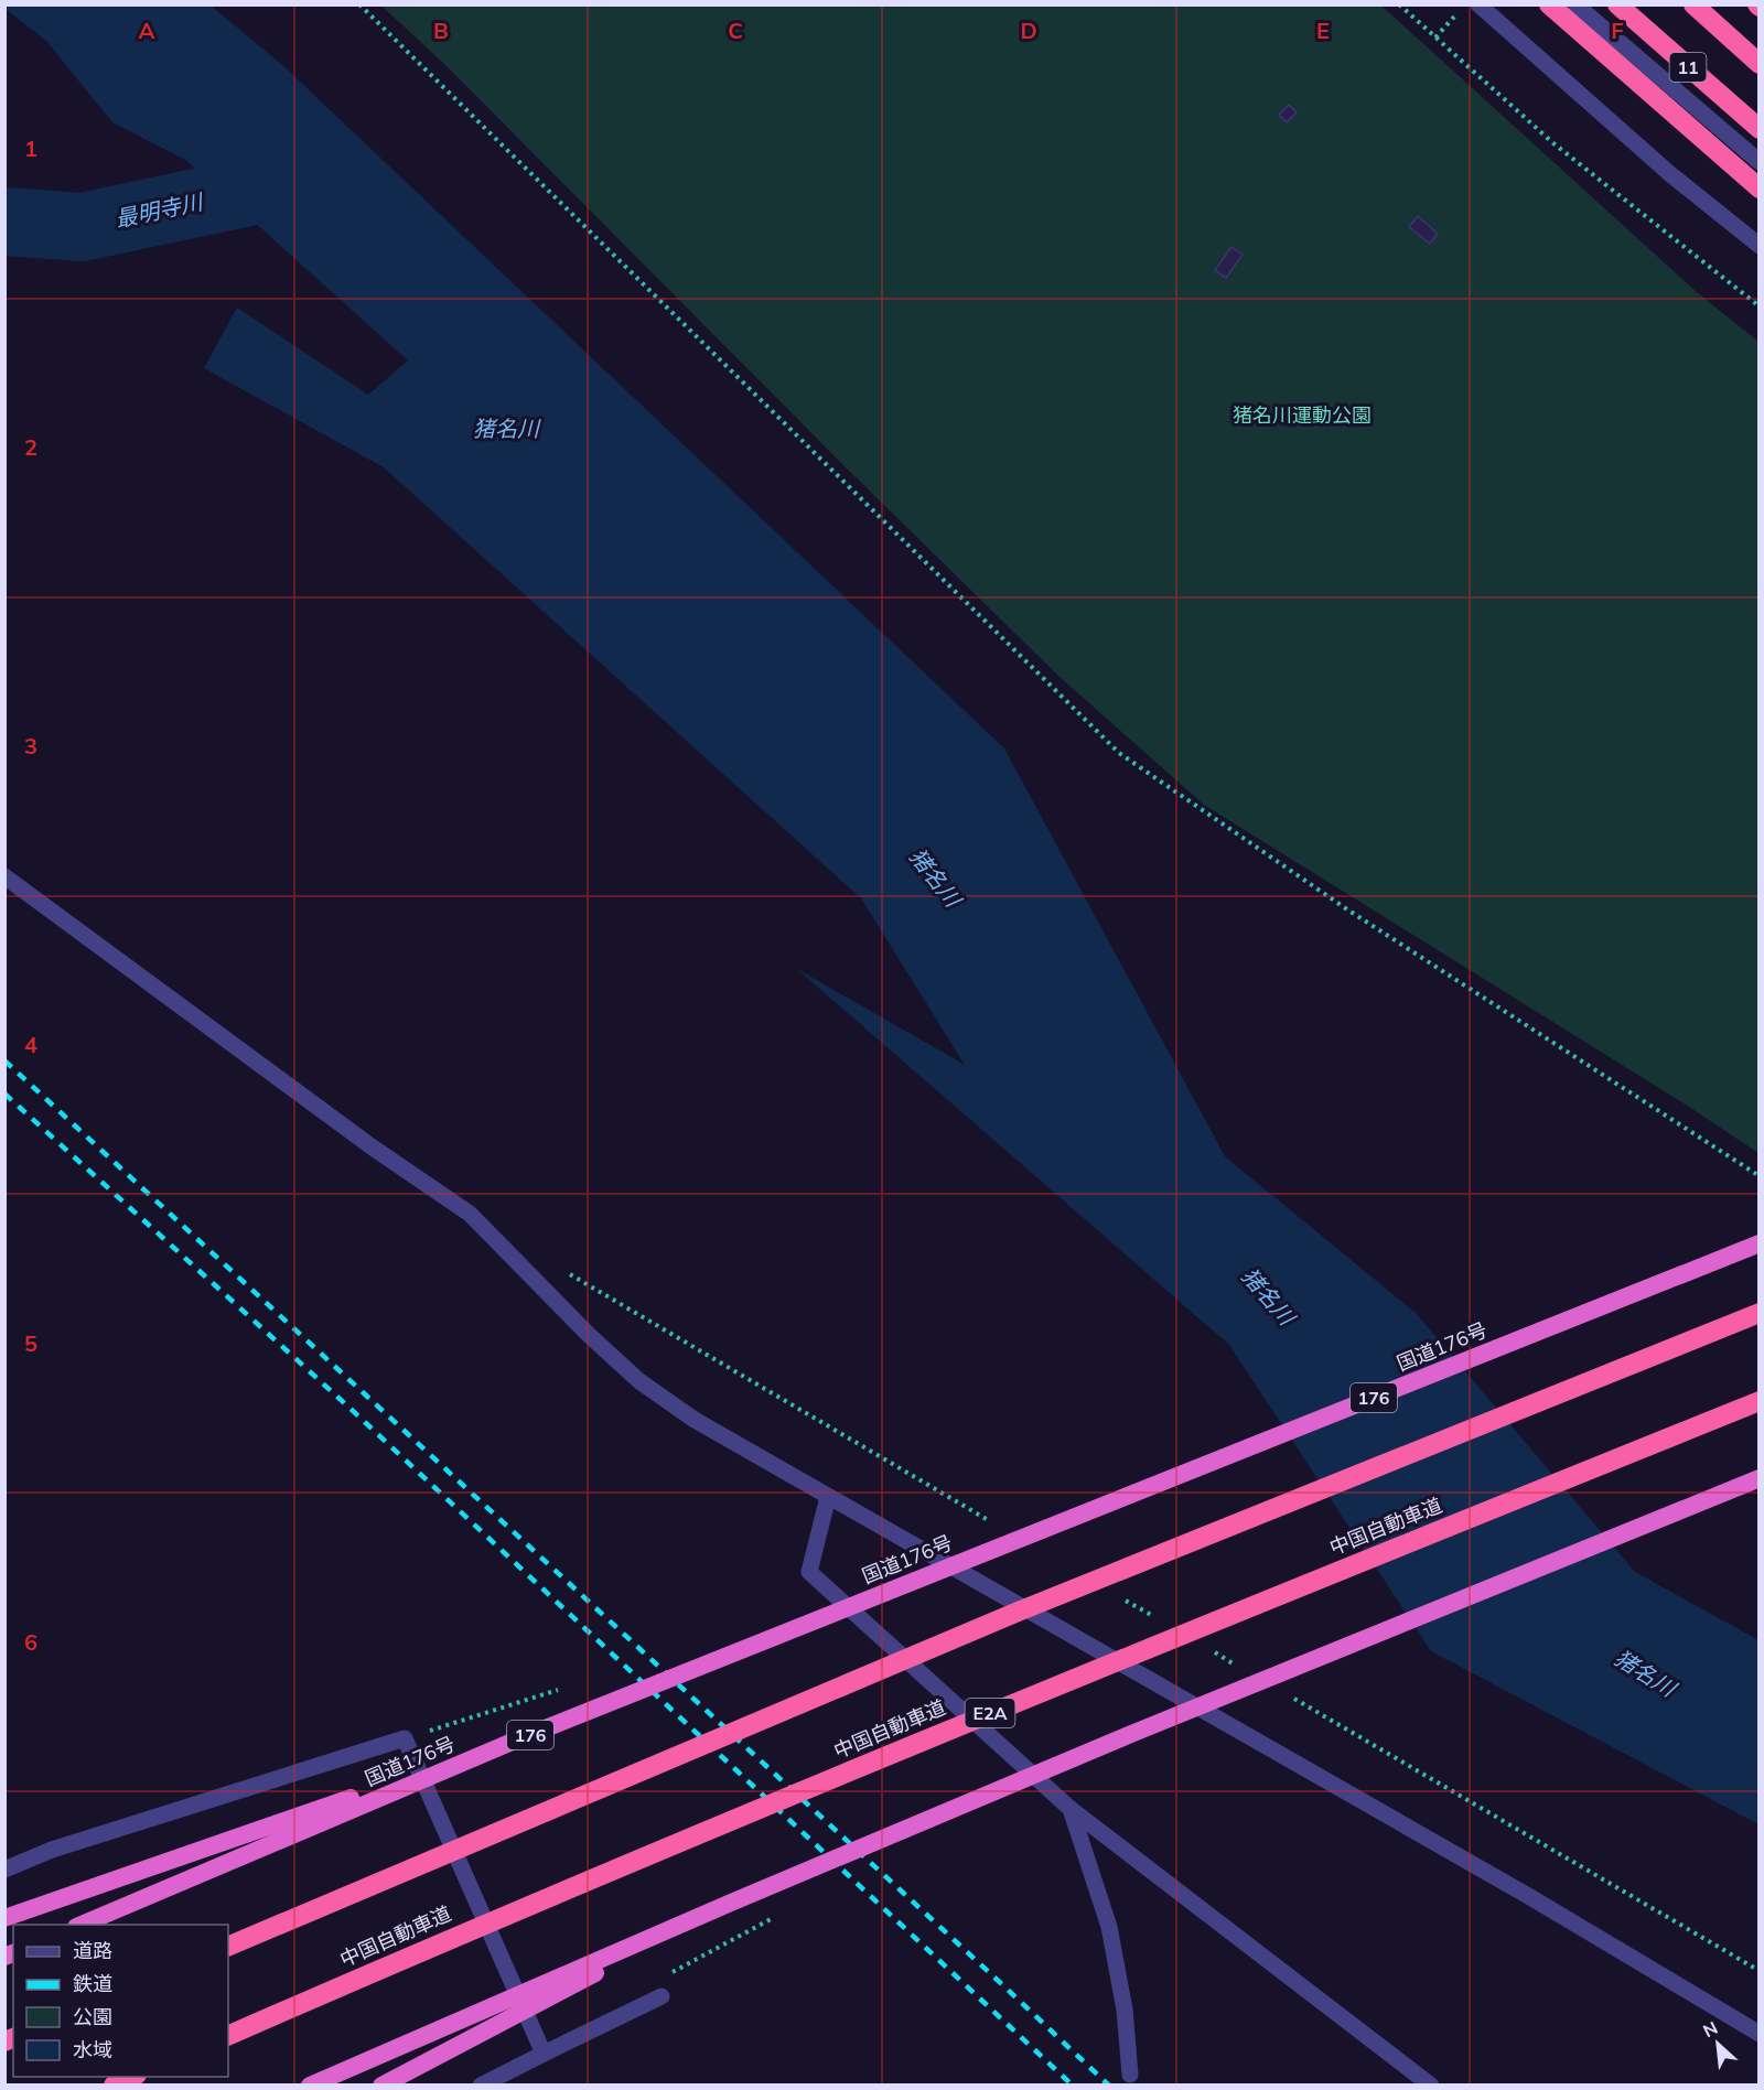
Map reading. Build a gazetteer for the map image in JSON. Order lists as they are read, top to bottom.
{
  "streets": {
    "highway": [
      "11",
      "国道176号",
      "176",
      "中国自動車道",
      "E2A"
    ]
  },
  "water": ["最明寺川", "猪名川"],
  "parks": ["猪名川運動公園"],
  "legend": [
    "道路",
    "鉄道",
    "公園",
    "水域"
  ],
  "north": "top left",
  "grid": {
    "columns": [
      "A",
      "B",
      "C",
      "D",
      "E",
      "F"
    ],
    "rows": [
      "1",
      "2",
      "3",
      "4",
      "5",
      "6"
    ]
  }
}
